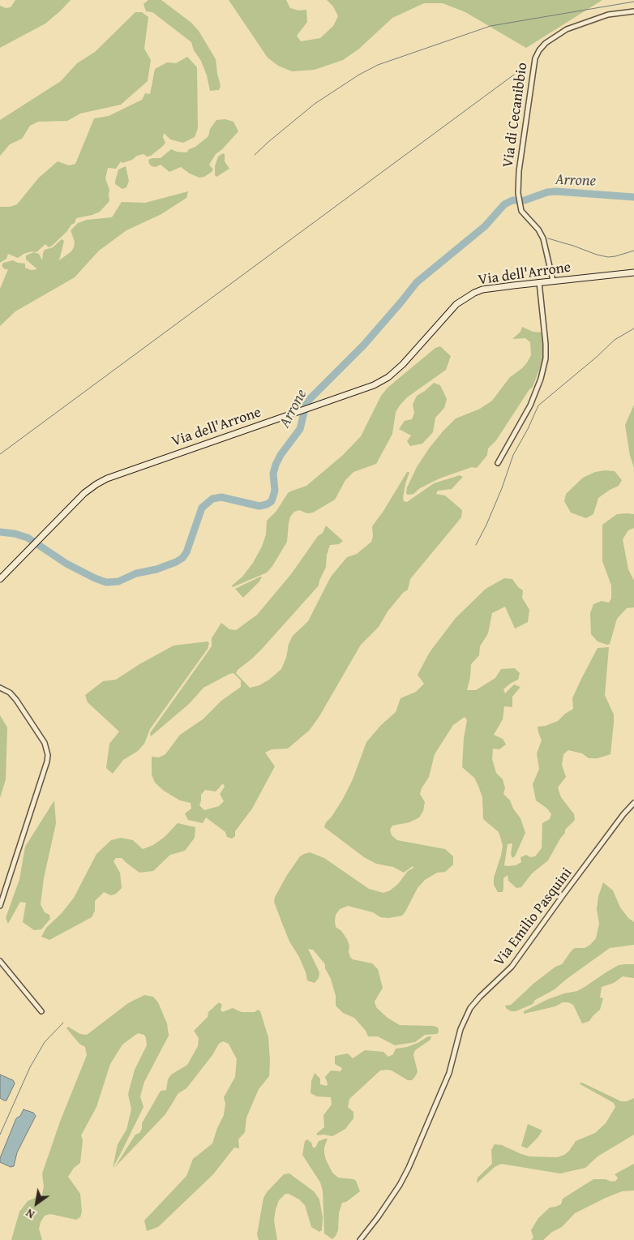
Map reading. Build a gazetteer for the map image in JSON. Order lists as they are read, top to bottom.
{
  "streets": {
    "street": ["Via di Cecanibbio", "Via dell'Arrone", "Via Emilio Pasquini"]
  },
  "crossings": [
    ["Via di Cecanibbio", "Via dell'Arrone"]
  ],
  "water": ["Arrone"],
  "north": "bottom left"
}
